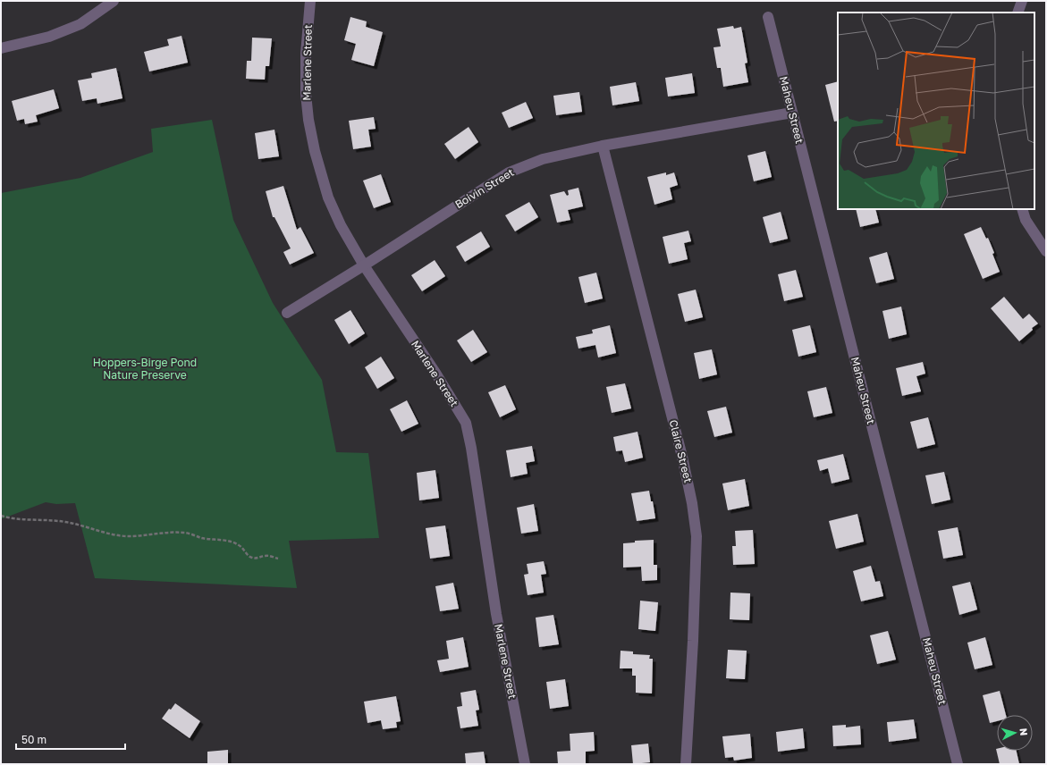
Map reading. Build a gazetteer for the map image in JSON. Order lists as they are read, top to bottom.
{
  "streets": {
    "street": [
      "Marlene Street",
      "Maheu Street",
      "Boivin Street",
      "Claire Street"
    ]
  },
  "crossings": [
    ["Marlene Street", "Boivin Street"],
    ["Maheu Street", "Boivin Street"],
    ["Boivin Street", "Claire Street"]
  ],
  "parks": ["Hoppers-Birge Pond Nature Preserve"],
  "scale_bar": "50 m",
  "north": "right"
}
